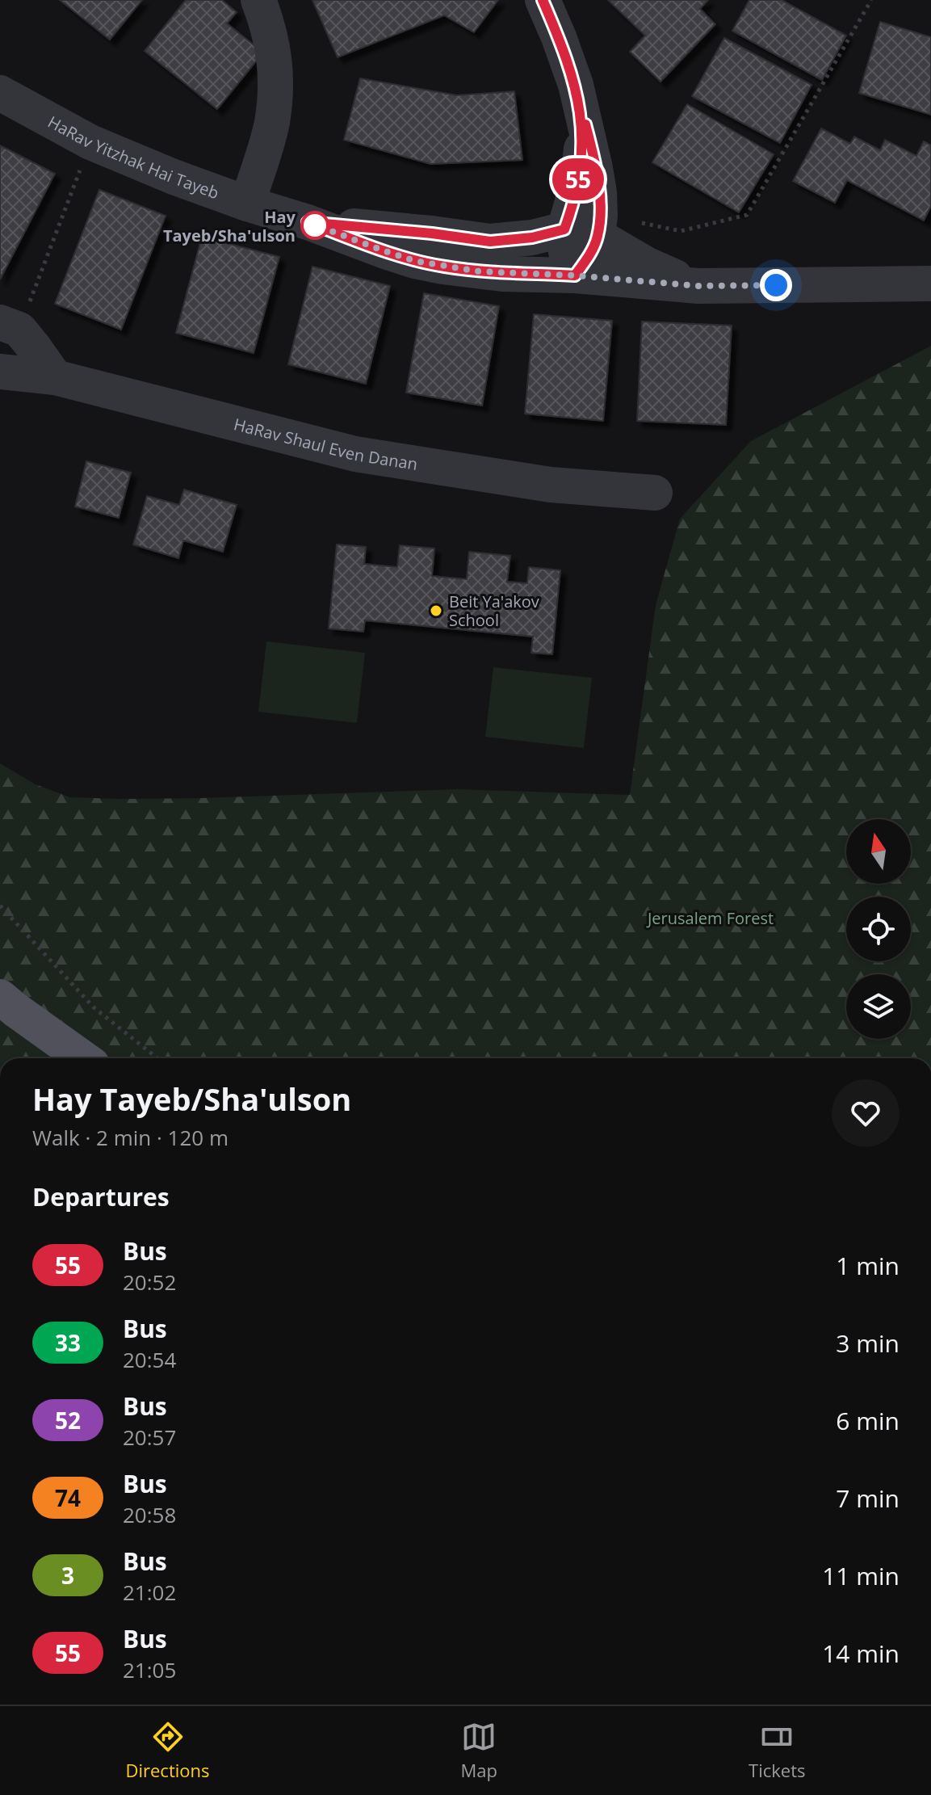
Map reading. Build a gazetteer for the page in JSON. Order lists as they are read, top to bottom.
{
  "streets": {
    "street": ["HaRav Yitzhak Hai Tayeb", "HaRav Shaul Even Danan"]
  },
  "parks": ["Jerusalem Forest"],
  "places": ["Hay Tayeb/Sha'ulson", "Beit Ya'akov School"],
  "lines": ["bus line 55"],
  "north": "top",
  "page": {
    "on_map": "55",
    "heading": [
      ["Hay Tayeb/Sha'ulson", "Walk · 2 min · 120 m"],
      "Departures"
    ],
    "list": [
      {
        "mark": "55",
        "name": "Bus",
        "note": "20:52",
        "value": "1 min"
      },
      {
        "mark": "33",
        "name": "Bus",
        "note": "20:54",
        "value": "3 min"
      },
      {
        "mark": "52",
        "name": "Bus",
        "note": "20:57",
        "value": "6 min"
      },
      {
        "mark": "74",
        "name": "Bus",
        "note": "20:58",
        "value": "7 min"
      },
      {
        "mark": "3",
        "name": "Bus",
        "note": "21:02",
        "value": "11 min"
      },
      {
        "mark": "55",
        "name": "Bus",
        "note": "21:05",
        "value": "14 min"
      }
    ],
    "tabs": ["Directions", "Map", "Tickets"]
  }
}
